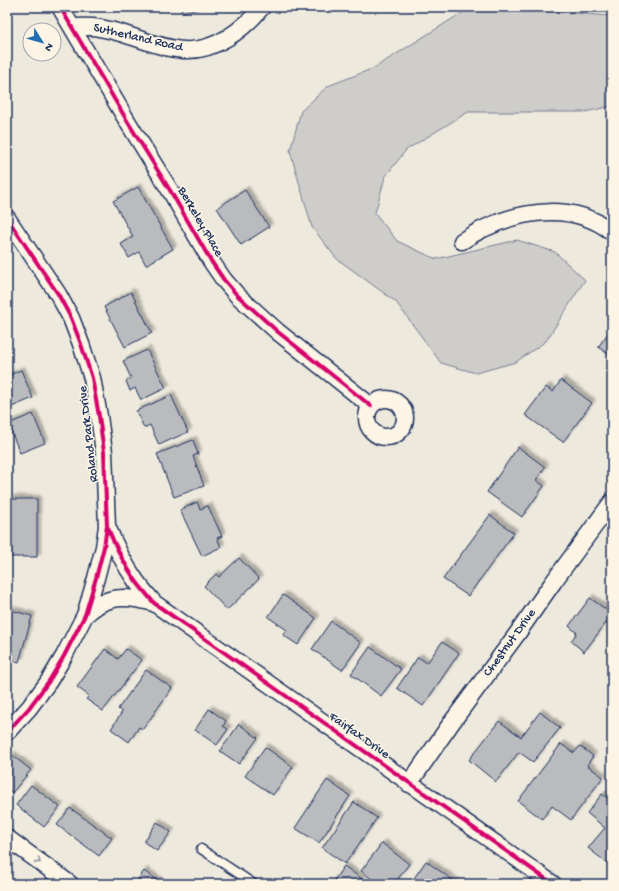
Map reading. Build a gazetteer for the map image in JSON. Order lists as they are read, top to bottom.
{
  "streets": {
    "street": [
      "Sutherland Road",
      "Berkeley Place",
      "Roland Park Drive",
      "Chestnut Drive",
      "Fairfax Drive"
    ]
  },
  "crossings": [
    ["Sutherland Road", "Berkeley Place"],
    ["Roland Park Drive", "Fairfax Drive"],
    ["Chestnut Drive", "Fairfax Drive"]
  ],
  "north": "bottom right"
}
